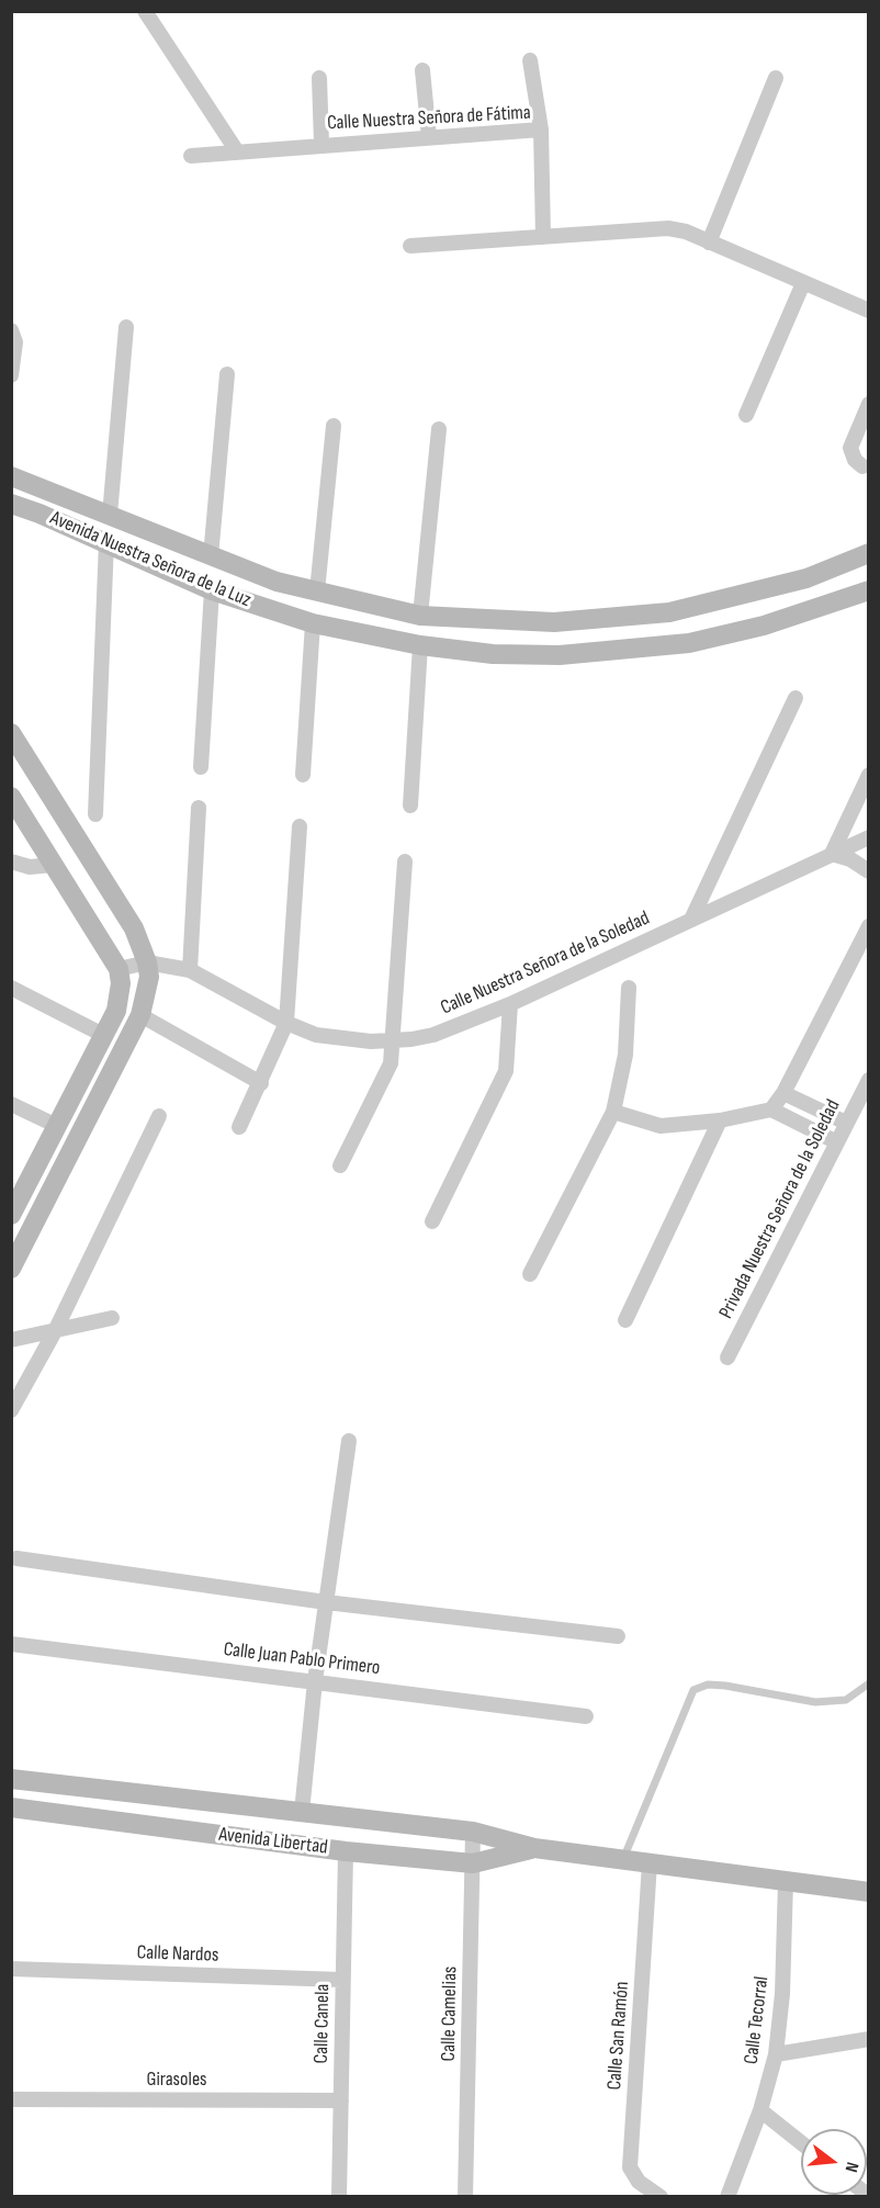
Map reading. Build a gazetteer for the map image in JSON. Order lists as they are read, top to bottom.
{
  "streets": {
    "street": [
      "Calle Nuestra Señora de Fátima",
      "Avenida Nuestra Señora de la Luz",
      "Calle Nuestra Señora de la Soledad",
      "Privada Nuestra Señora de la Soledad",
      "Calle Juan Pablo Primero",
      "Avenida Libertad",
      "Calle Nardos",
      "Calle Camelias",
      "Calle Tecorral",
      "Calle Canela",
      "Calle San Ramón",
      "Girasoles"
    ]
  },
  "crossings": [
    ["Avenida Libertad", "Calle Camelias"],
    ["Avenida Libertad", "Calle Tecorral"],
    ["Avenida Libertad", "Calle Canela"],
    ["Avenida Libertad", "Calle San Ramón"],
    ["Calle Nardos", "Calle Canela"],
    ["Calle Canela", "Girasoles"]
  ],
  "north": "right"
}
